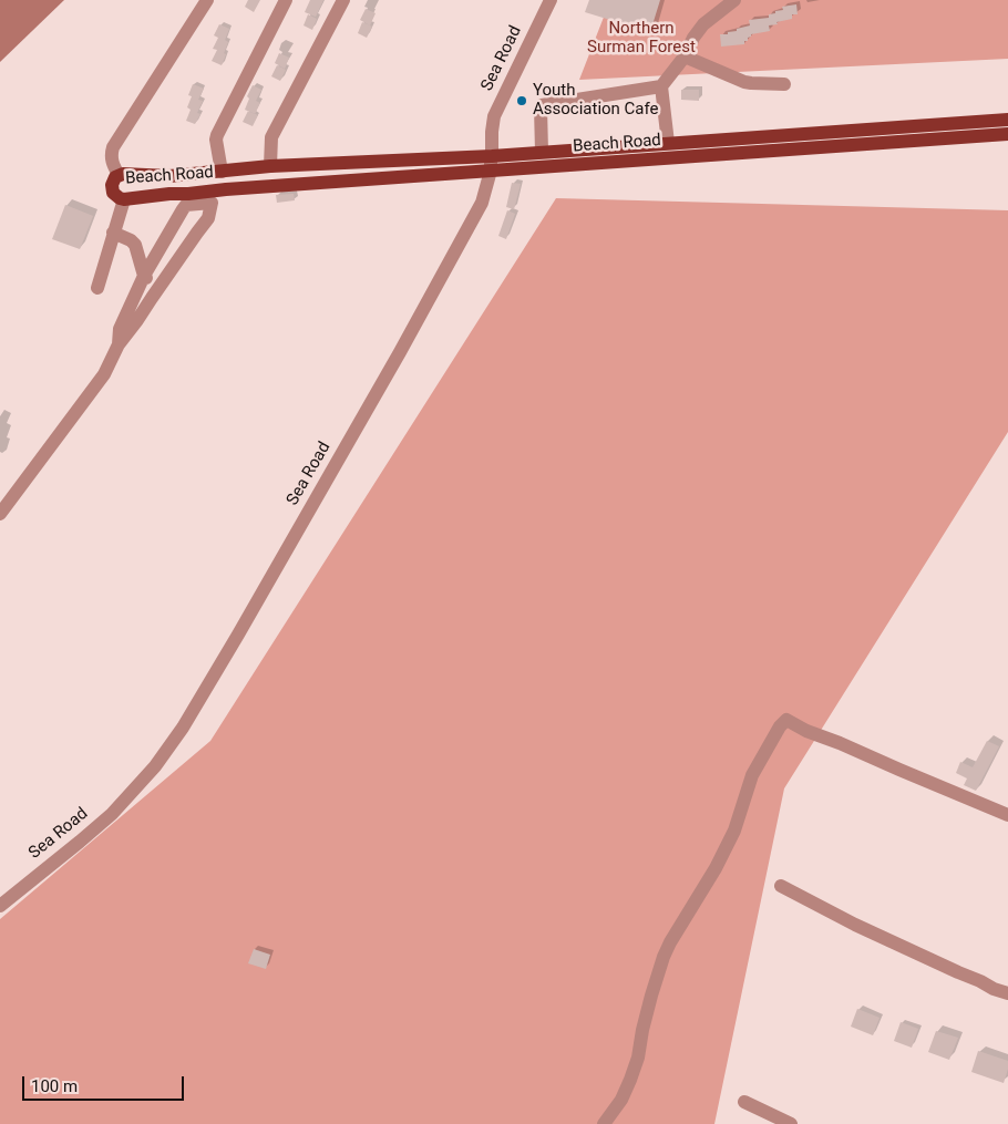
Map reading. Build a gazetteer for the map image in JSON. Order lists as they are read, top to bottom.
{
  "streets": {
    "main road": ["Beach Road"],
    "street": ["Sea Road"]
  },
  "crossings": [
    ["Sea Road", "Beach Road"]
  ],
  "parks": ["Northern Surman Forest"],
  "places": ["Youth Association Cafe"],
  "scale_bar": "100 m"
}
